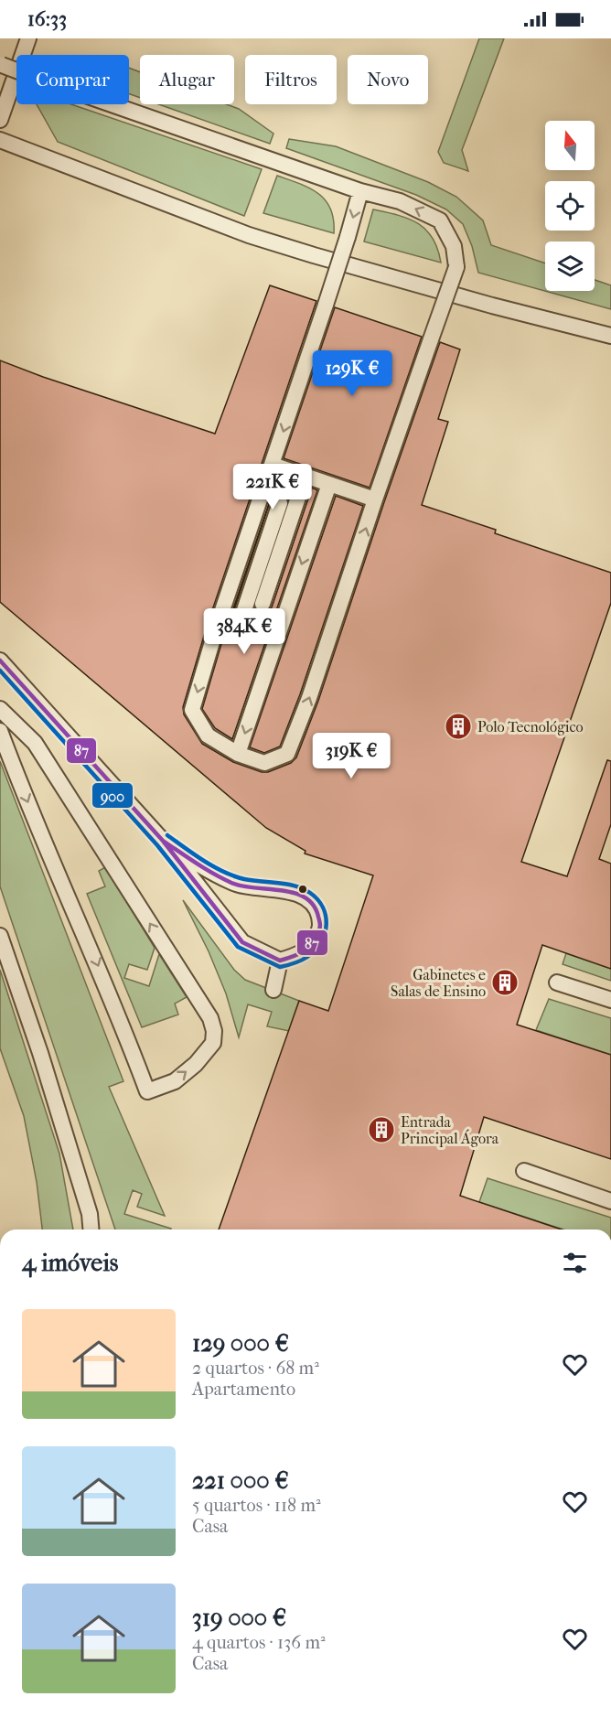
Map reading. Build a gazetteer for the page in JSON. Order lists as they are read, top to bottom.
{
  "places": {
    "building": ["Polo Tecnológico", "Gabinetes e Salas de Ensino", "Entrada Principal Ágora"]
  },
  "lines": ["transit line 87", "transit line 900"],
  "north": "top",
  "page": {
    "status": "16:33",
    "chip": [
      "Comprar",
      "Alugar",
      "Filtros",
      "Novo"
    ],
    "price": [
      "129K €",
      "221K €",
      "384K €",
      "319K €"
    ],
    "heading": "4 imóveis",
    "list": [
      {
        "name": "129 000 €",
        "note": "2 quartos · 68 m² · Apartamento"
      },
      {
        "name": "221 000 €",
        "note": "5 quartos · 118 m² · Casa"
      },
      {
        "name": "319 000 €",
        "note": "4 quartos · 136 m² · Casa"
      }
    ]
  }
}
